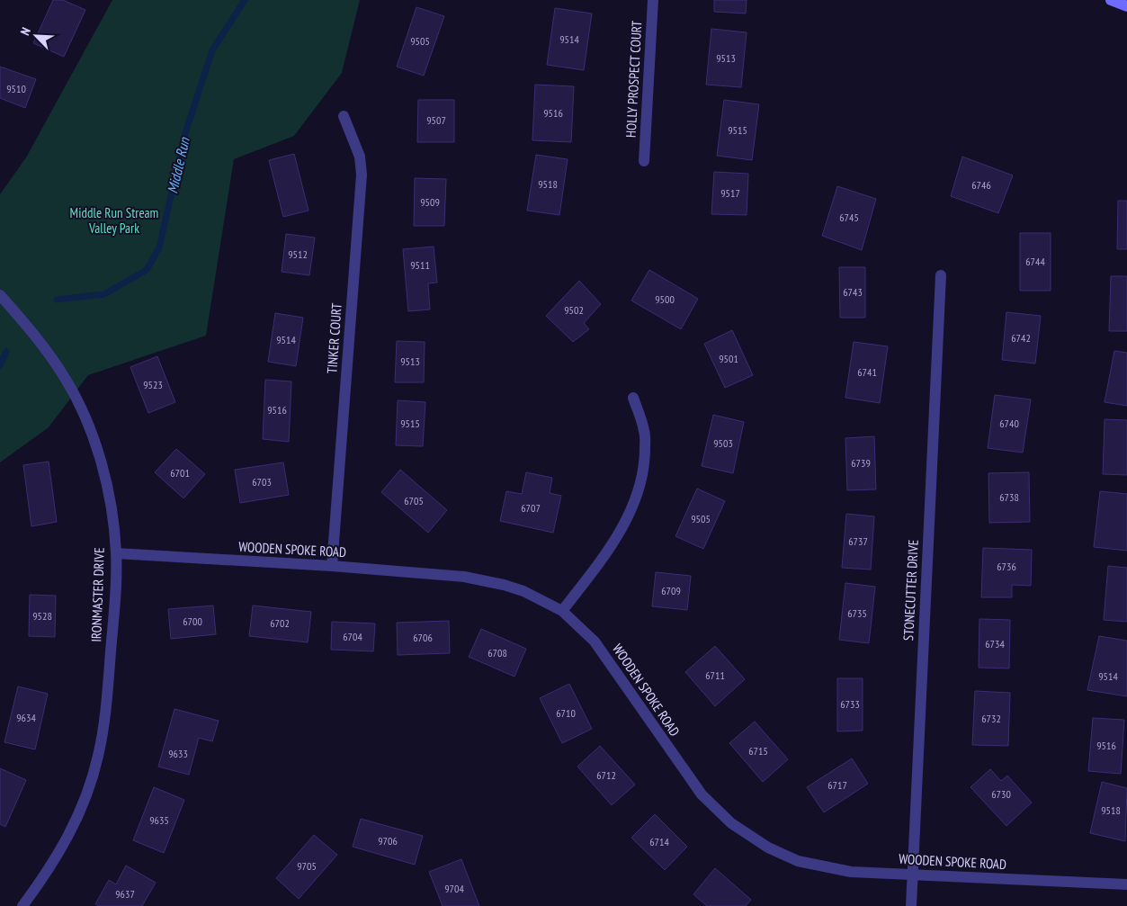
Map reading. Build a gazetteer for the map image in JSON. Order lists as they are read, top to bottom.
{
  "streets": {
    "street": [
      "HOLLY PROSPECT COURT",
      "TINKER COURT",
      "WOODEN SPOKE ROAD",
      "STONECUTTER DRIVE",
      "IRONMASTER DRIVE"
    ]
  },
  "crossings": [
    ["TINKER COURT", "WOODEN SPOKE ROAD"],
    ["WOODEN SPOKE ROAD", "STONECUTTER DRIVE"],
    ["WOODEN SPOKE ROAD", "IRONMASTER DRIVE"]
  ],
  "water": ["Middle Run"],
  "parks": ["Middle Run Stream Valley Park"],
  "house_numbers": [
    "9514",
    "9505",
    "9513",
    "9510",
    "9516",
    "9507",
    "9515",
    "9518",
    "6746",
    "9517",
    "9509",
    "6745",
    "9512",
    "6744",
    "9511",
    "6743",
    "9500",
    "9502",
    "6742",
    "9514",
    "9501",
    "9513",
    "6741",
    "9523",
    "9516",
    "9515",
    "6740",
    "9503",
    "6739",
    "6701",
    "6703",
    "6738",
    "6705",
    "6707",
    "9505",
    "6737",
    "6736",
    "6709",
    "6735",
    "9528",
    "6700",
    "6702",
    "6704",
    "6706",
    "6734",
    "6708",
    "6711",
    "9514",
    "6733",
    "6710",
    "9634",
    "6732",
    "9516",
    "6715",
    "9633",
    "6712",
    "6717",
    "6730",
    "9518",
    "9635",
    "9706",
    "6714",
    "9705",
    "9704",
    "9637"
  ],
  "north": "top left"
}
